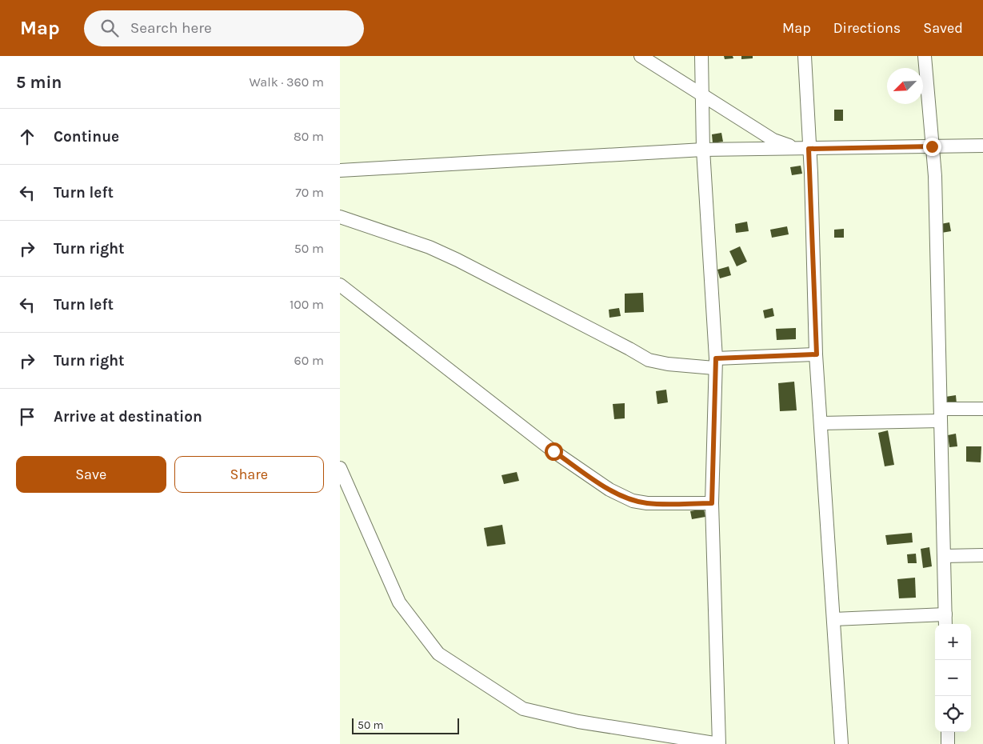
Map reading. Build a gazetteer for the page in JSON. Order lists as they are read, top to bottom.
{
  "scale_bar": "50 m",
  "north": "bottom left",
  "page": {
    "header": "Map",
    "search": "Search here",
    "nav": ["Map", "Directions", "Saved"],
    "heading": ["5 min", "Walk · 360 m"],
    "list": [
      ["Continue", "80 m"],
      ["Turn left", "70 m"],
      ["Turn right", "50 m"],
      ["Turn left", "100 m"],
      ["Turn right", "60 m"],
      "Arrive at destination"
    ],
    "buttons": ["Save", "Share"],
    "map_buttons": ["+", "−"],
    "scale": "50 m"
  }
}
